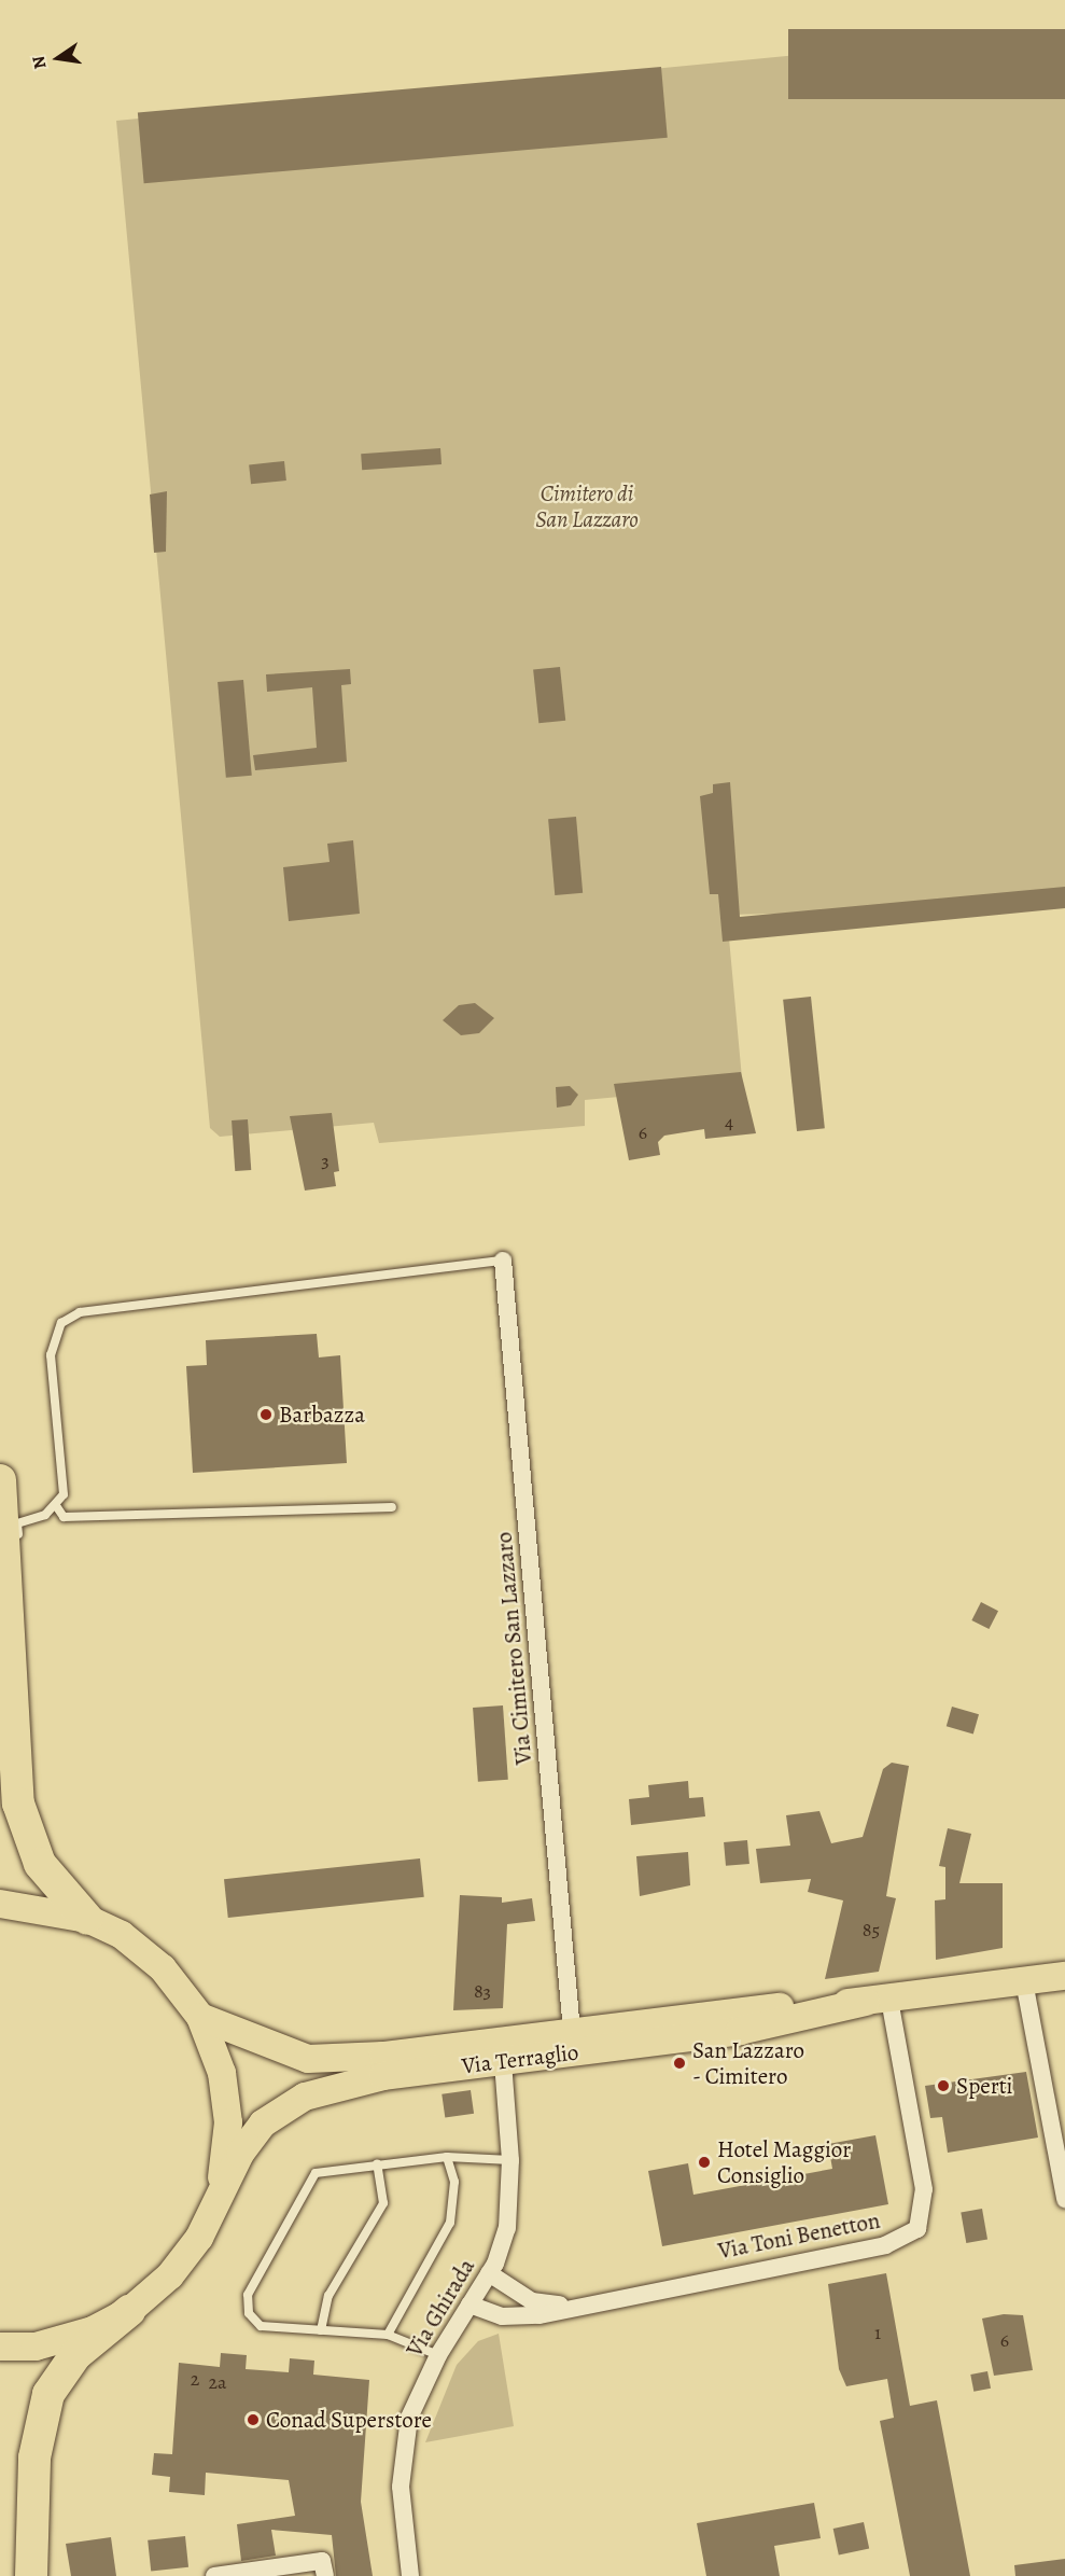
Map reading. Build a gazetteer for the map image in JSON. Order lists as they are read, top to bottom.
{
  "streets": {
    "main road": ["Via Terraglio"],
    "street": ["Via Cimitero San Lazzaro", "Via Toni Benetton", "Via Ghirada"]
  },
  "crossings": [
    ["Via Cimitero San Lazzaro", "Via Terraglio"],
    ["Via Terraglio", "Via Toni Benetton"],
    ["Via Terraglio", "Via Ghirada"],
    ["Via Toni Benetton", "Via Ghirada"]
  ],
  "parks": ["Cimitero di San Lazzaro"],
  "places": [
    "Barbazza",
    "San Lazzaro - Cimitero",
    "Sperti",
    "Hotel Maggior Consiglio",
    "Conad Superstore"
  ],
  "house_numbers": [
    "4",
    "6",
    "3",
    "85",
    "83",
    "1",
    "6",
    "2",
    "2a"
  ],
  "north": "left"
}
